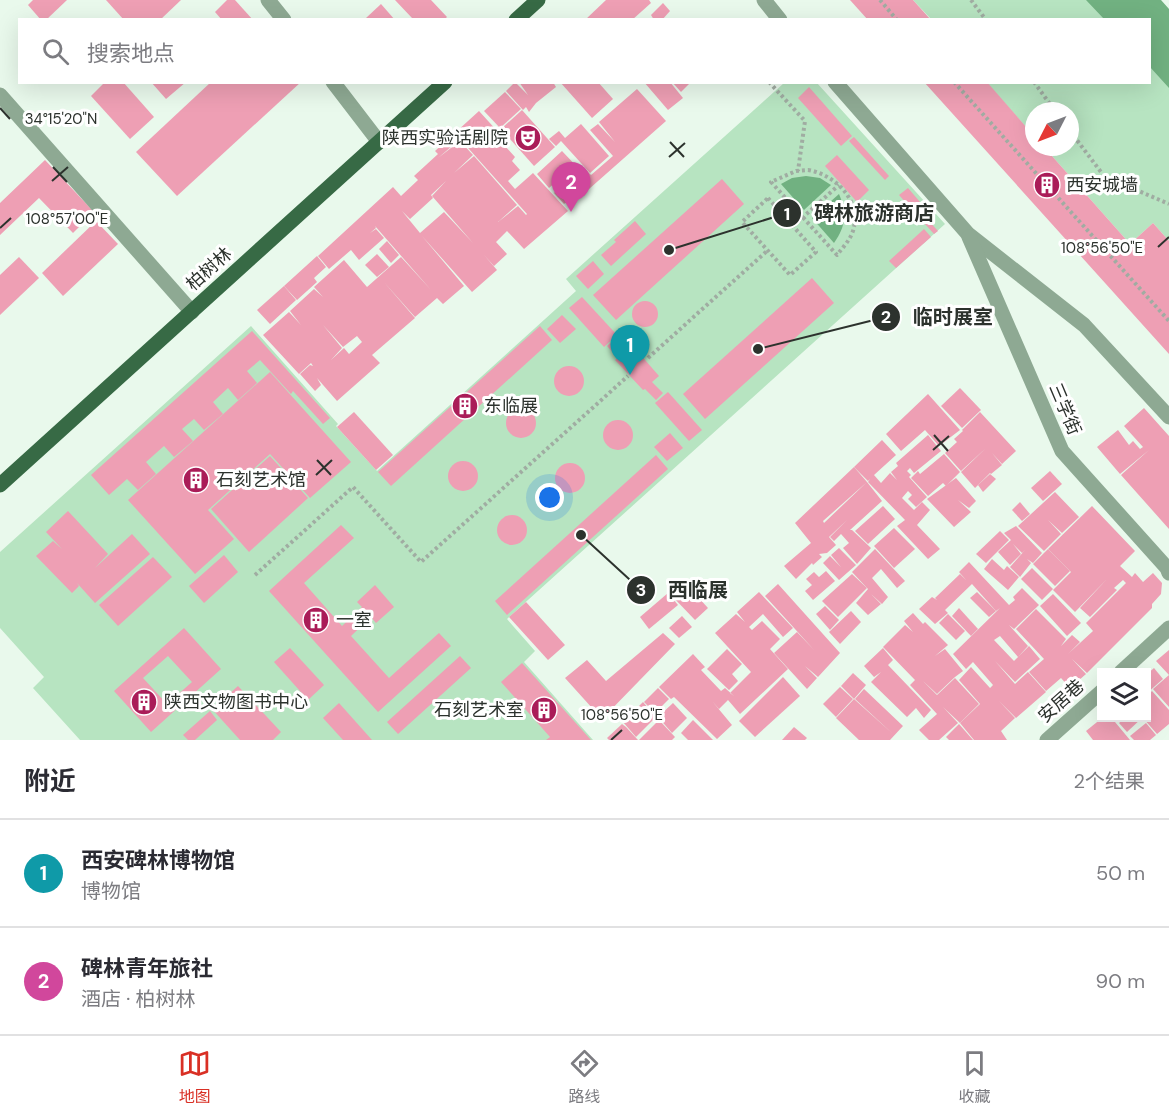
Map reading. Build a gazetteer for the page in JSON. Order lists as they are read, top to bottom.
{
  "streets": {
    "main road": ["柏树林"],
    "street": ["三学街", "安居巷"]
  },
  "places": {
    "theatre": ["陕西实验话剧院"],
    "building": [
      "西安城墙",
      "东临展",
      "石刻艺术馆",
      "一室",
      "陕西文物图书中心",
      "石刻艺术室"
    ],
    "other": ["碑林旅游商店", "临时展室", "西临展"]
  },
  "north": "bottom left",
  "page": {
    "search": "搜索地点",
    "pins": ["2", "1"],
    "heading": ["附近", "2个结果"],
    "list": [
      {
        "mark": "1",
        "name": "西安碑林博物馆",
        "note": "博物馆",
        "value": "50 m"
      },
      {
        "mark": "2",
        "name": "碑林青年旅社",
        "note": "酒店 · 柏树林",
        "value": "90 m"
      }
    ],
    "nav": ["地图", "路线", "收藏"]
  },
  "coordinates": ["34°15'20\"N", "108°57'00\"E", "108°56'50\"E"]
}
